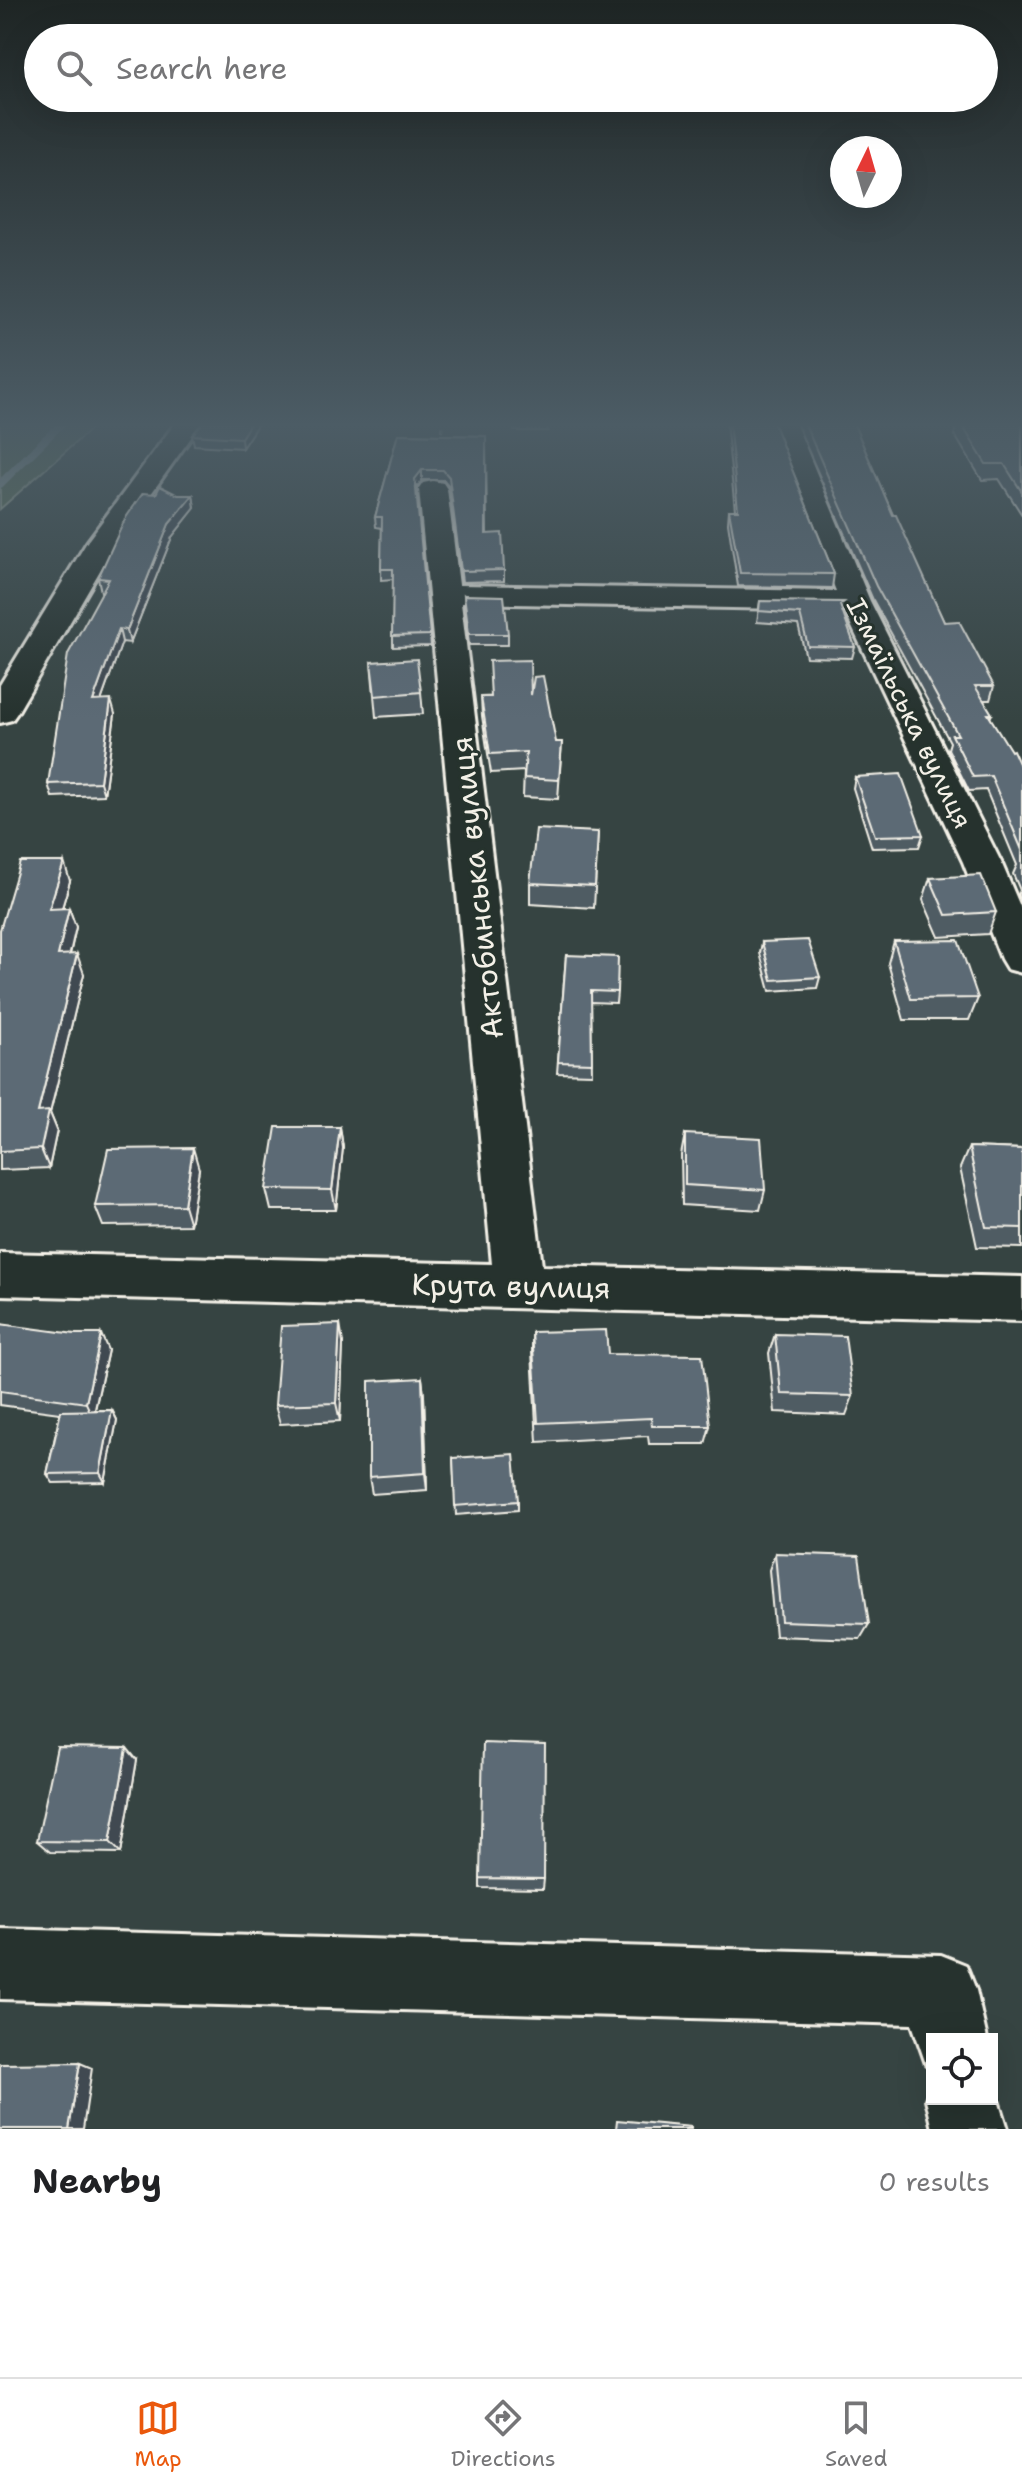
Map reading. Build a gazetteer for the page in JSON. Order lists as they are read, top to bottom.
{
  "streets": {
    "street": ["Ізмаїльська вулиця", "Актобинська вулиця", "Крута вулиця"]
  },
  "crossings": [
    ["Актобинська вулиця", "Крута вулиця"]
  ],
  "north": "top",
  "page": {
    "search": "Search here",
    "heading": ["Nearby", "0 results"],
    "nav": ["Map", "Directions", "Saved"]
  }
}
